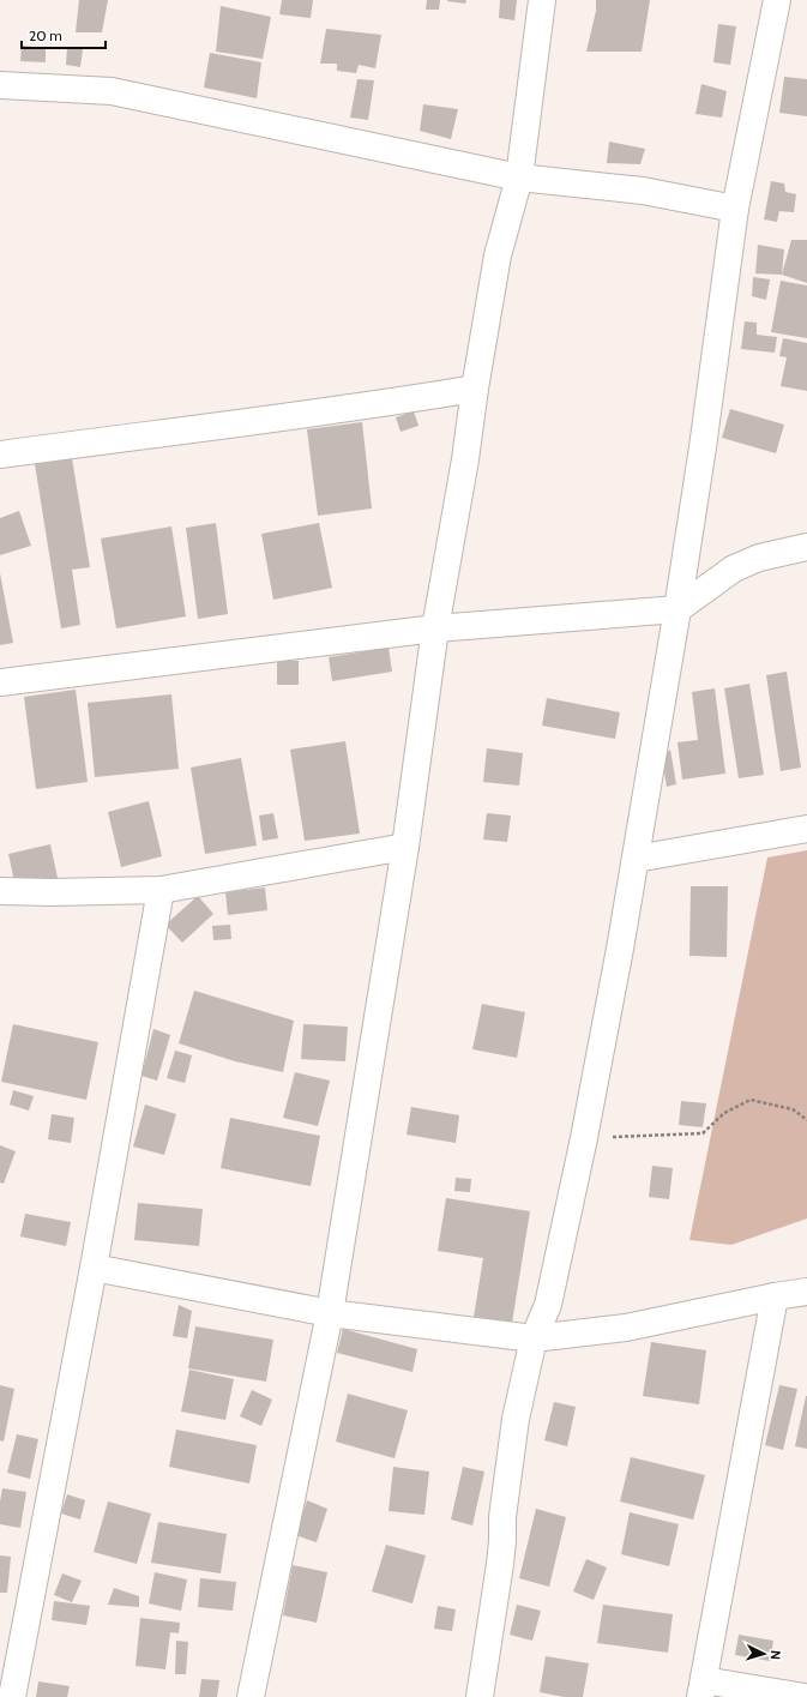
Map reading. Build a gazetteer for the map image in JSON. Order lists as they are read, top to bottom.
{
  "scale_bar": "20 m",
  "north": "right"
}
